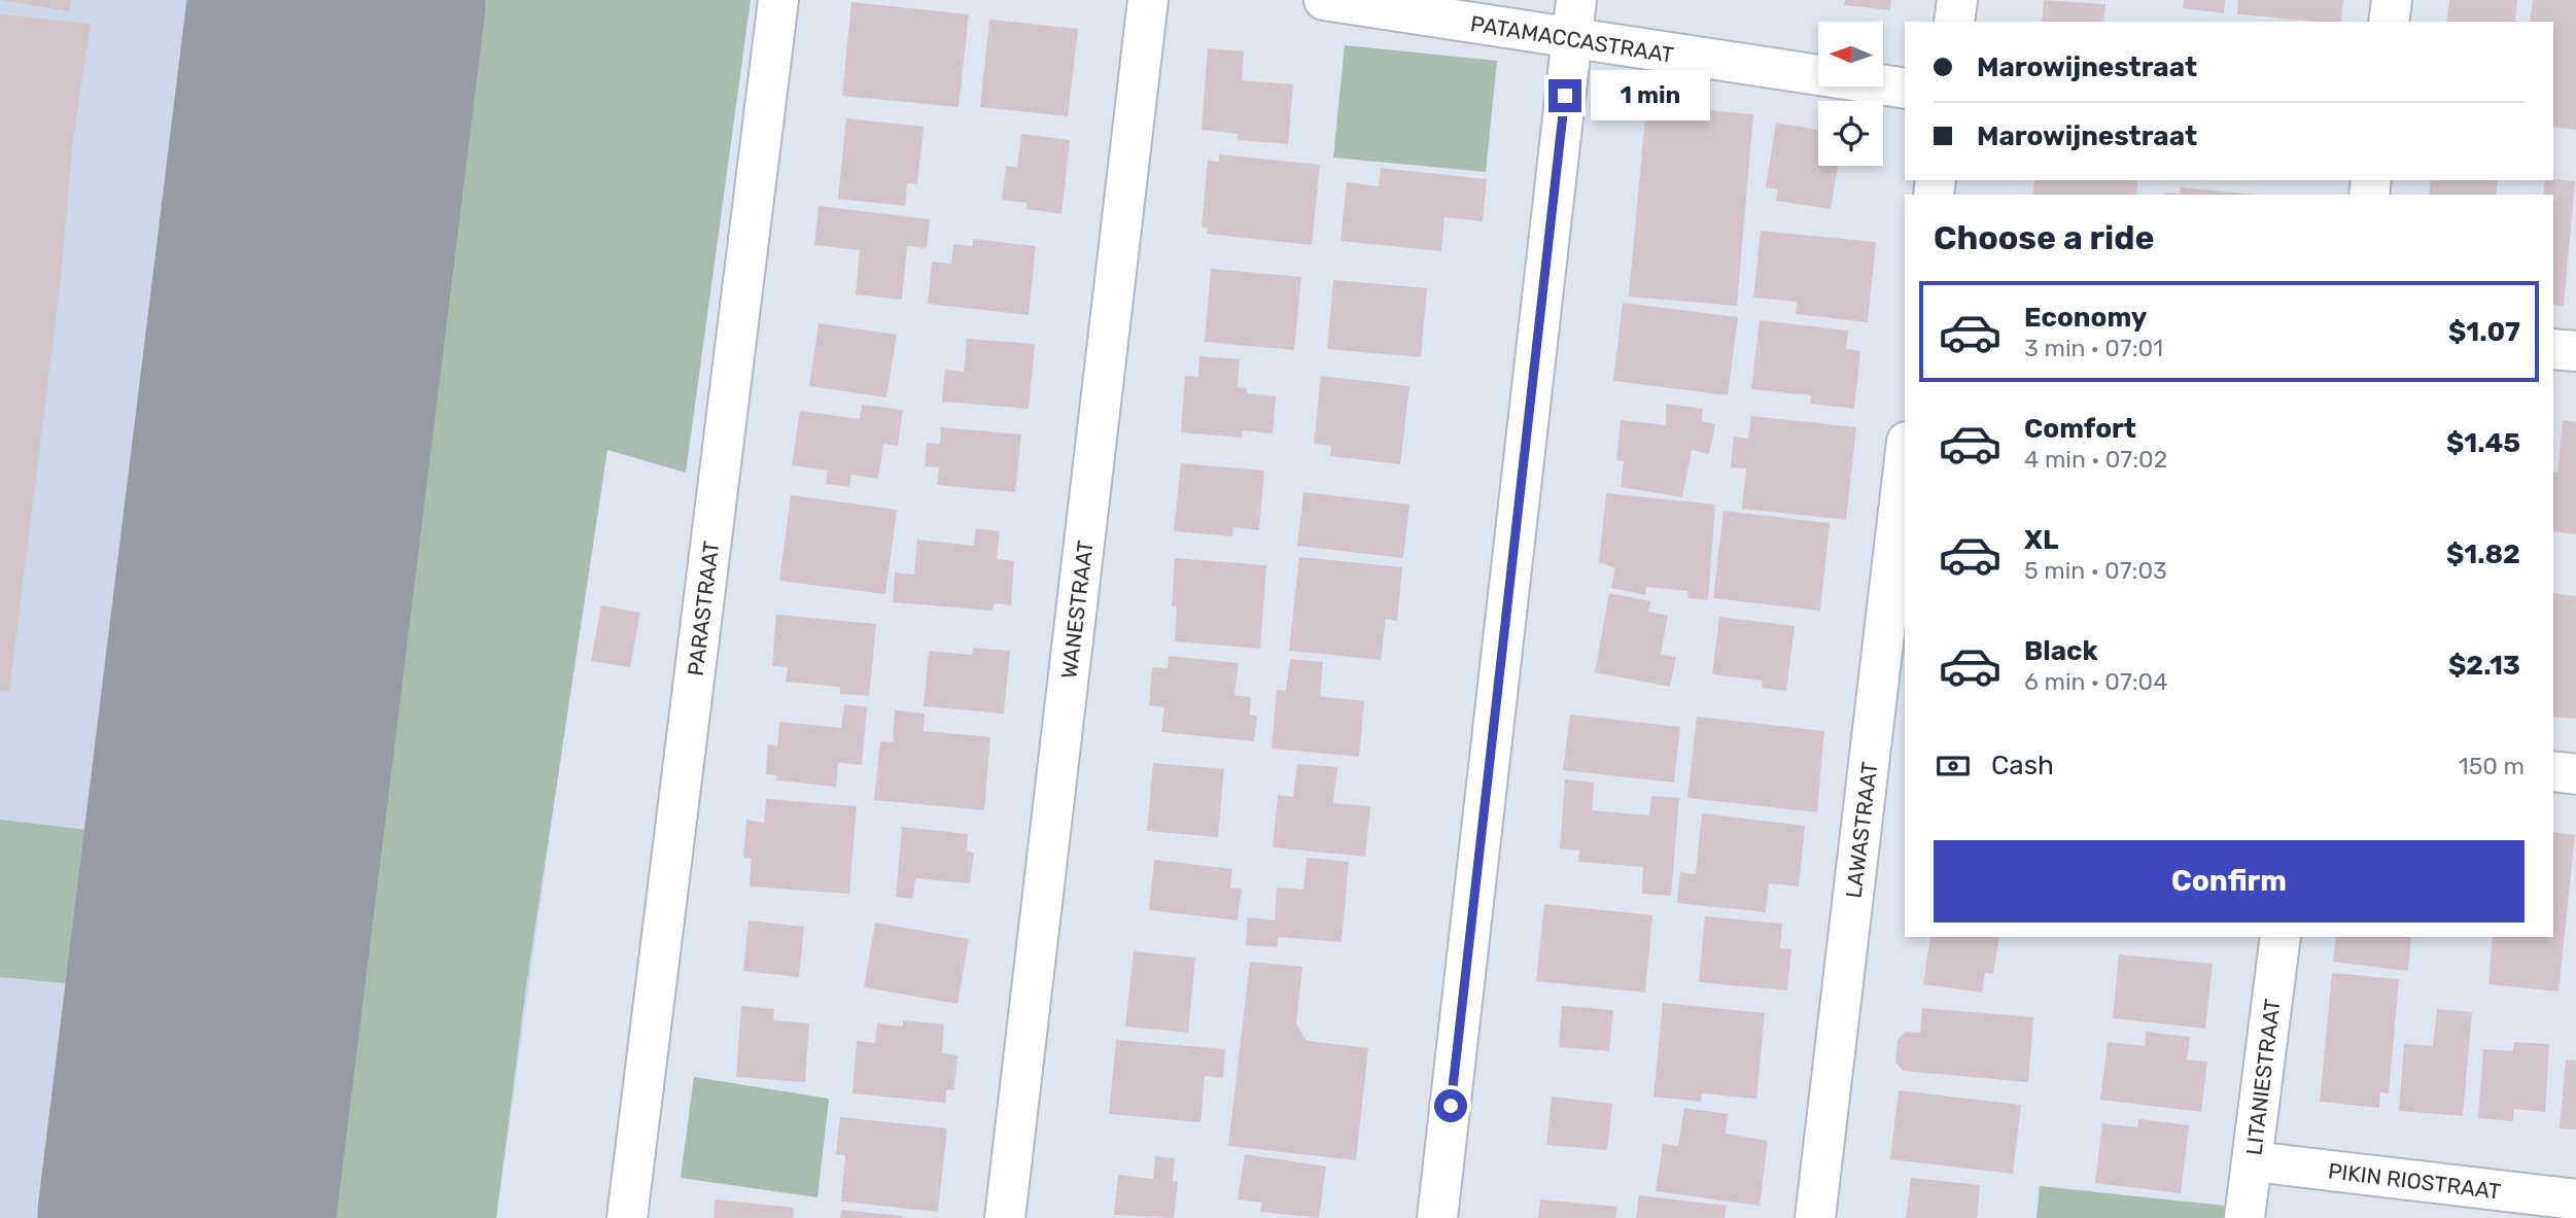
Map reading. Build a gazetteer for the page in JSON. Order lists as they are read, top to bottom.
{
  "streets": {
    "street": [
      "PATAMACCASTRAAT",
      "PARASTRAAT",
      "WANESTRAAT",
      "LAWASTRAAT",
      "LITANIESTRAAT",
      "PIKIN RIOSTRAAT"
    ]
  },
  "crossings": [
    ["LITANIESTRAAT", "PIKIN RIOSTRAAT"]
  ],
  "north": "left",
  "page": {
    "banner": ["Marowijnestraat", "Marowijnestraat"],
    "bubble": "1 min",
    "heading": "Choose a ride",
    "list": [
      {
        "name": "Economy",
        "note": "3 min · 07:01",
        "value": "$1.07"
      },
      {
        "name": "Comfort",
        "note": "4 min · 07:02",
        "value": "$1.45"
      },
      {
        "name": "XL",
        "note": "5 min · 07:03",
        "value": "$1.82"
      },
      {
        "name": "Black",
        "note": "6 min · 07:04",
        "value": "$2.13"
      }
    ],
    "pay": ["Cash", "150 m"],
    "buttons": "Confirm"
  }
}
